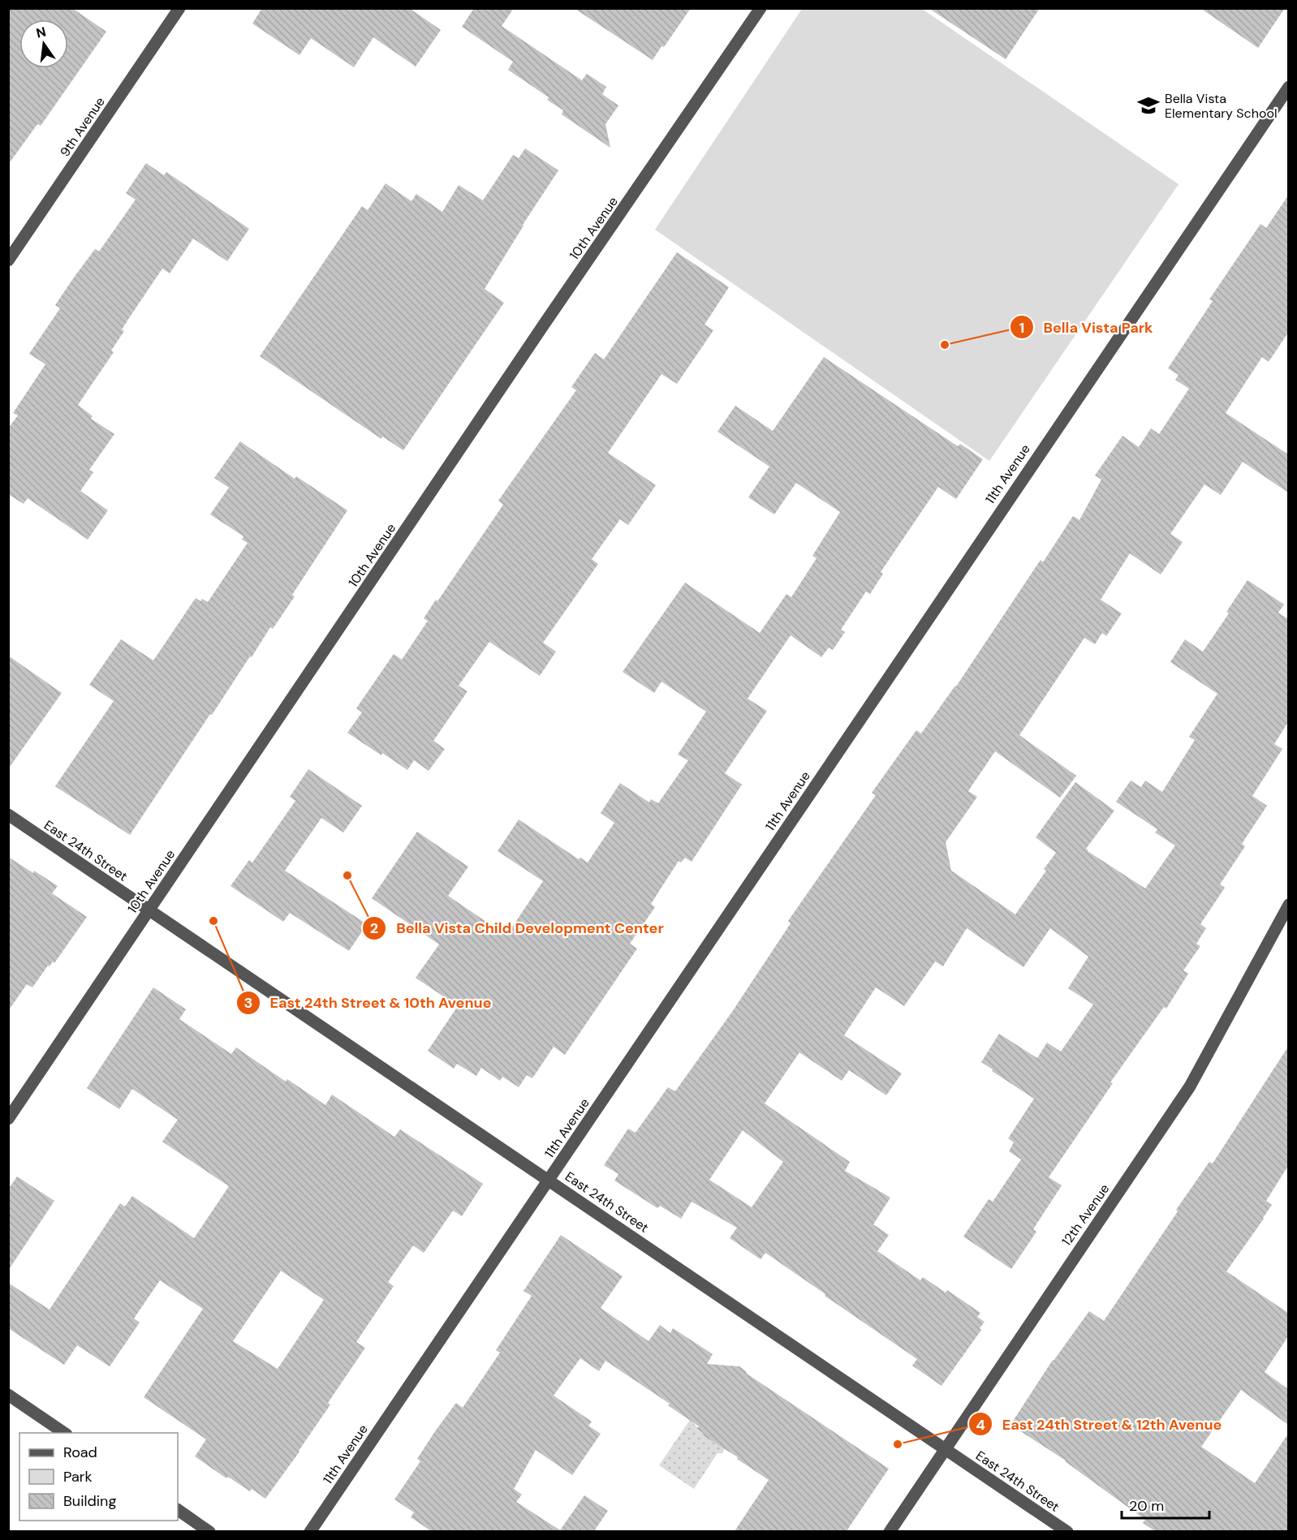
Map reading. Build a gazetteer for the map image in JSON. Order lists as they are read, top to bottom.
{
  "streets": {
    "street": [
      "9th Avenue",
      "10th Avenue",
      "11th Avenue",
      "East 24th Street",
      "12th Avenue"
    ]
  },
  "crossings": [
    ["10th Avenue", "East 24th Street"],
    ["11th Avenue", "East 24th Street"],
    ["East 24th Street", "12th Avenue"]
  ],
  "places": {
    "school or university": ["Bella Vista Elementary School"],
    "other": [
      "Bella Vista Park",
      "Bella Vista Child Development Center",
      "East 24th Street & 10th Avenue",
      "East 24th Street & 12th Avenue"
    ]
  },
  "legend": ["Road", "Park", "Building"],
  "scale_bar": "20 m",
  "north": "top"
}
